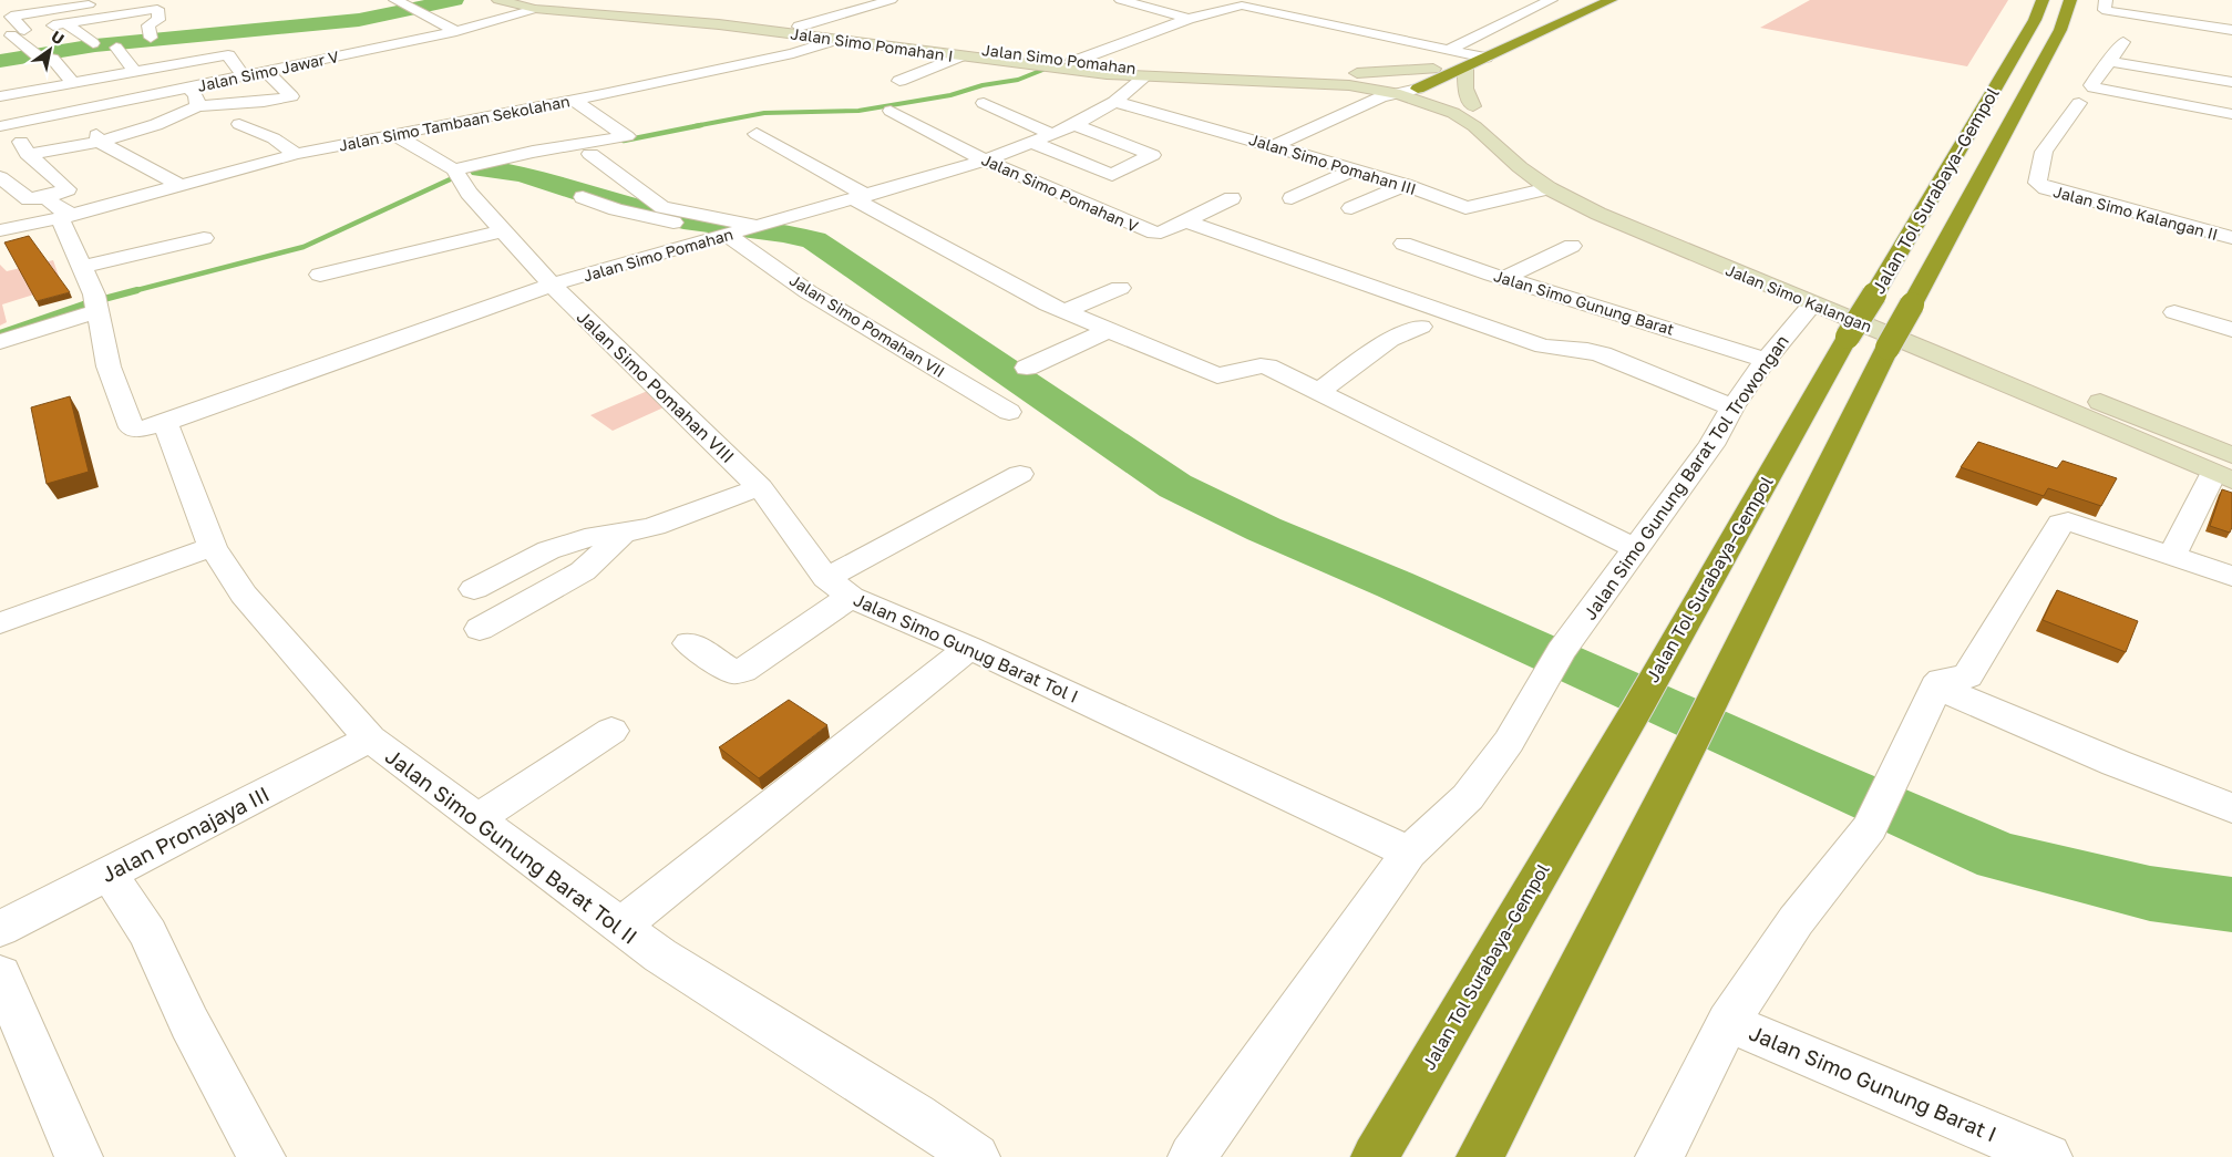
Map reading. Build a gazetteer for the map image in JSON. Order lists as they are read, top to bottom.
{
  "streets": {
    "highway": ["Jalan Tol Surabaya–Gempol"],
    "main road": ["Jalan Simo Pomahan I", "Jalan Simo Pomahan", "Jalan Simo Kalangan"],
    "street": [
      "Jalan Simo Jawar V",
      "Jalan Simo Tambaan Sekolahan",
      "Jalan Simo Pomahan III",
      "Jalan Simo Pomahan V",
      "Jalan Simo Kalangan II",
      "Jalan Simo Gunung Barat",
      "Jalan Simo Pomahan VII",
      "Jalan Simo Pomahan VIII",
      "Jalan Simo Gunung Barat Tol Trowongan",
      "Jalan Simo Gunug Barat Tol I",
      "Jalan Pronajaya III",
      "Jalan Simo Gunung Barat Tol II",
      "Jalan Simo Gunung Barat I"
    ]
  },
  "crossings": [
    ["Jalan Simo Pomahan I", "Jalan Simo Pomahan"],
    ["Jalan Simo Pomahan I", "Jalan Simo Jawar V"],
    ["Jalan Simo Pomahan I", "Jalan Simo Tambaan Sekolahan"],
    ["Jalan Simo Pomahan I", "Jalan Simo Kalangan"],
    ["Jalan Simo Pomahan", "Jalan Simo Jawar V"],
    ["Jalan Simo Pomahan", "Jalan Simo Pomahan III"],
    ["Jalan Simo Pomahan", "Jalan Simo Pomahan V"],
    ["Jalan Simo Pomahan", "Jalan Simo Kalangan"],
    ["Jalan Simo Pomahan", "Jalan Simo Pomahan VII"],
    ["Jalan Simo Pomahan", "Jalan Simo Pomahan VIII"],
    ["Jalan Simo Pomahan", "Jalan Simo Gunung Barat Tol II"],
    ["Jalan Simo Tambaan Sekolahan", "Jalan Simo Pomahan VIII"],
    ["Jalan Simo Pomahan III", "Jalan Simo Kalangan"],
    ["Jalan Simo Kalangan", "Jalan Simo Gunung Barat Tol Trowongan"],
    ["Jalan Simo Gunung Barat", "Jalan Simo Gunung Barat Tol Trowongan"],
    ["Jalan Simo Gunung Barat Tol Trowongan", "Jalan Simo Gunug Barat Tol I"],
    ["Jalan Pronajaya III", "Jalan Simo Gunung Barat Tol II"]
  ],
  "north": "top right"
}
